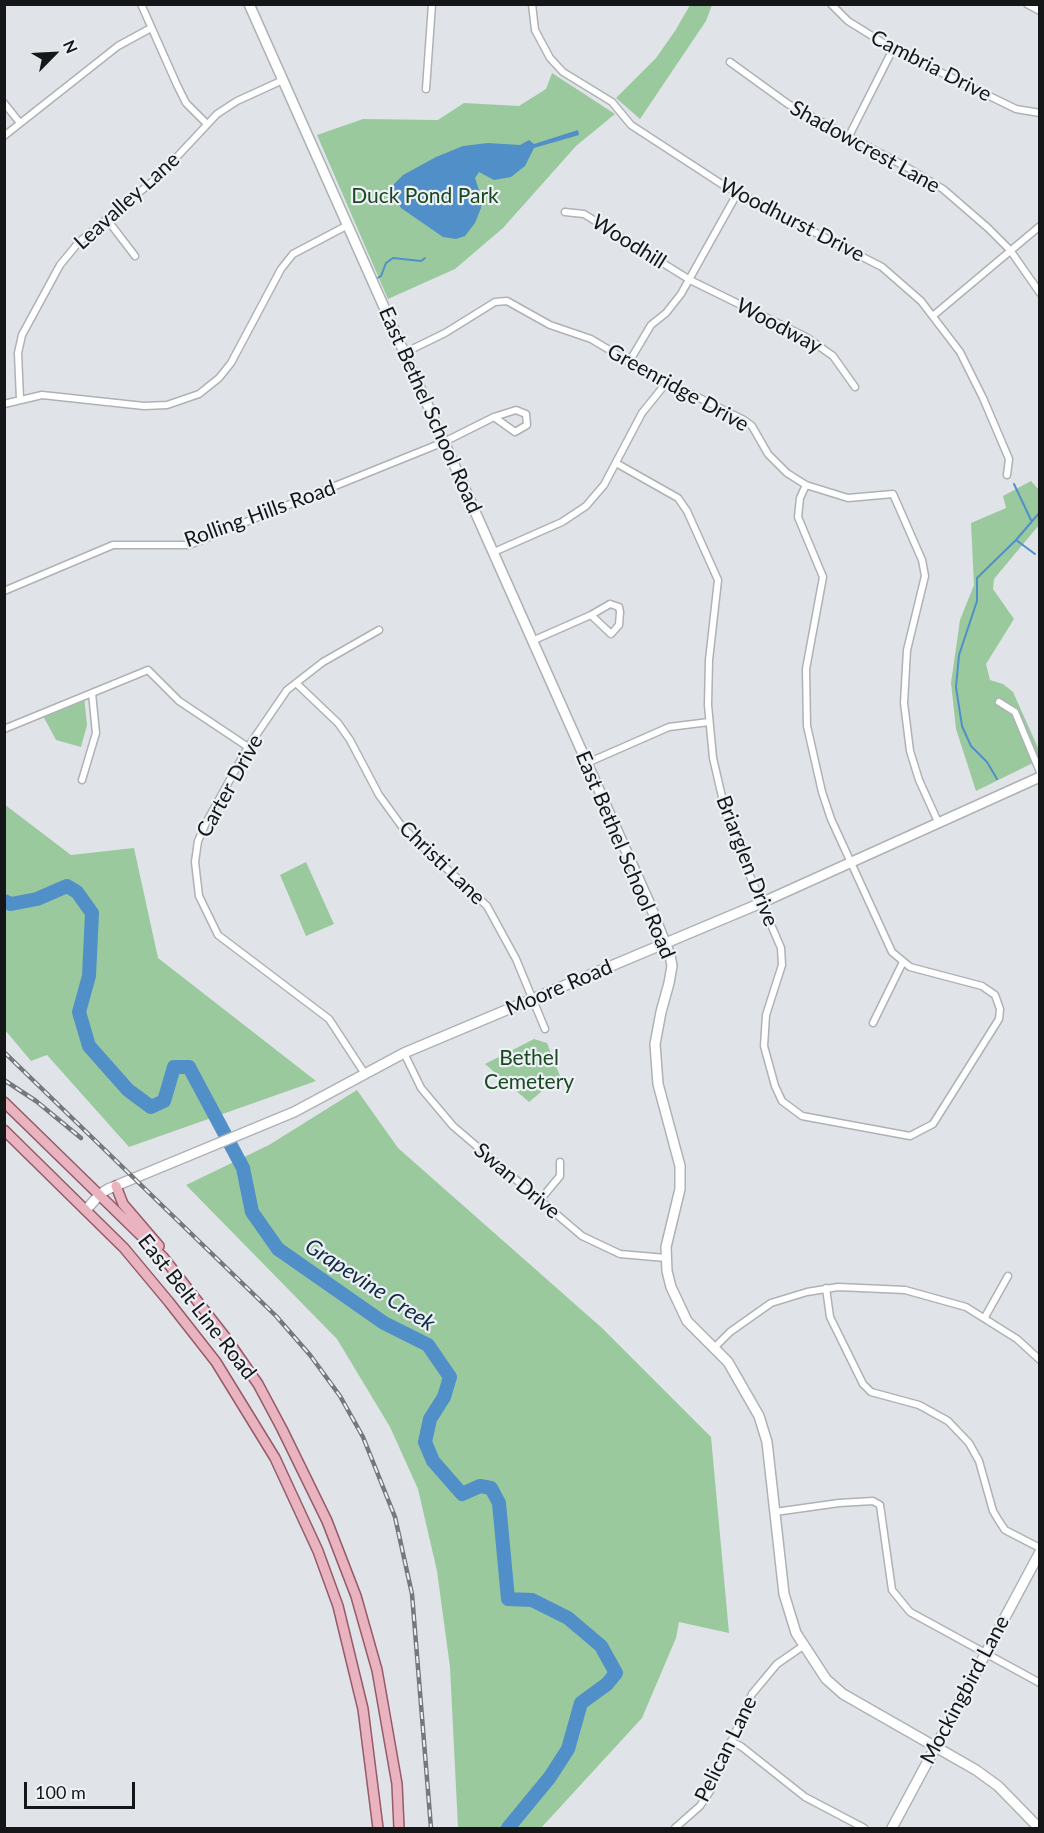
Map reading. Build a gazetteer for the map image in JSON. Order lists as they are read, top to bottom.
{
  "streets": {
    "main road": ["East Belt Line Road"],
    "street": [
      "Cambria Drive",
      "Shadowcrest Lane",
      "Leavalley Lane",
      "Woodhurst Drive",
      "Woodhill",
      "Woodway",
      "Greenridge Drive",
      "East Bethel School Road",
      "Rolling Hills Road",
      "Carter Drive",
      "Briarglen Drive",
      "Christi Lane",
      "Moore Road",
      "Swan Drive",
      "Mockingbird Lane",
      "Pelican Lane"
    ]
  },
  "crossings": [
    ["Leavalley Lane", "East Bethel School Road"],
    ["Woodhill", "Woodway"],
    ["Greenridge Drive", "East Bethel School Road"],
    ["Greenridge Drive", "Moore Road"],
    ["East Bethel School Road", "Rolling Hills Road"],
    ["East Bethel School Road", "Moore Road"],
    ["East Bethel School Road", "Swan Drive"],
    ["East Bethel School Road", "Mockingbird Lane"],
    ["East Bethel School Road", "Pelican Lane"],
    ["Carter Drive", "Christi Lane"],
    ["Carter Drive", "Moore Road"],
    ["Briarglen Drive", "Moore Road"],
    ["Christi Lane", "Moore Road"],
    ["Moore Road", "Swan Drive"],
    ["Moore Road", "East Belt Line Road"]
  ],
  "water": ["Grapevine Creek"],
  "parks": ["Duck Pond Park", "Bethel Cemetery"],
  "scale_bar": "100 m",
  "north": "top right"
}
